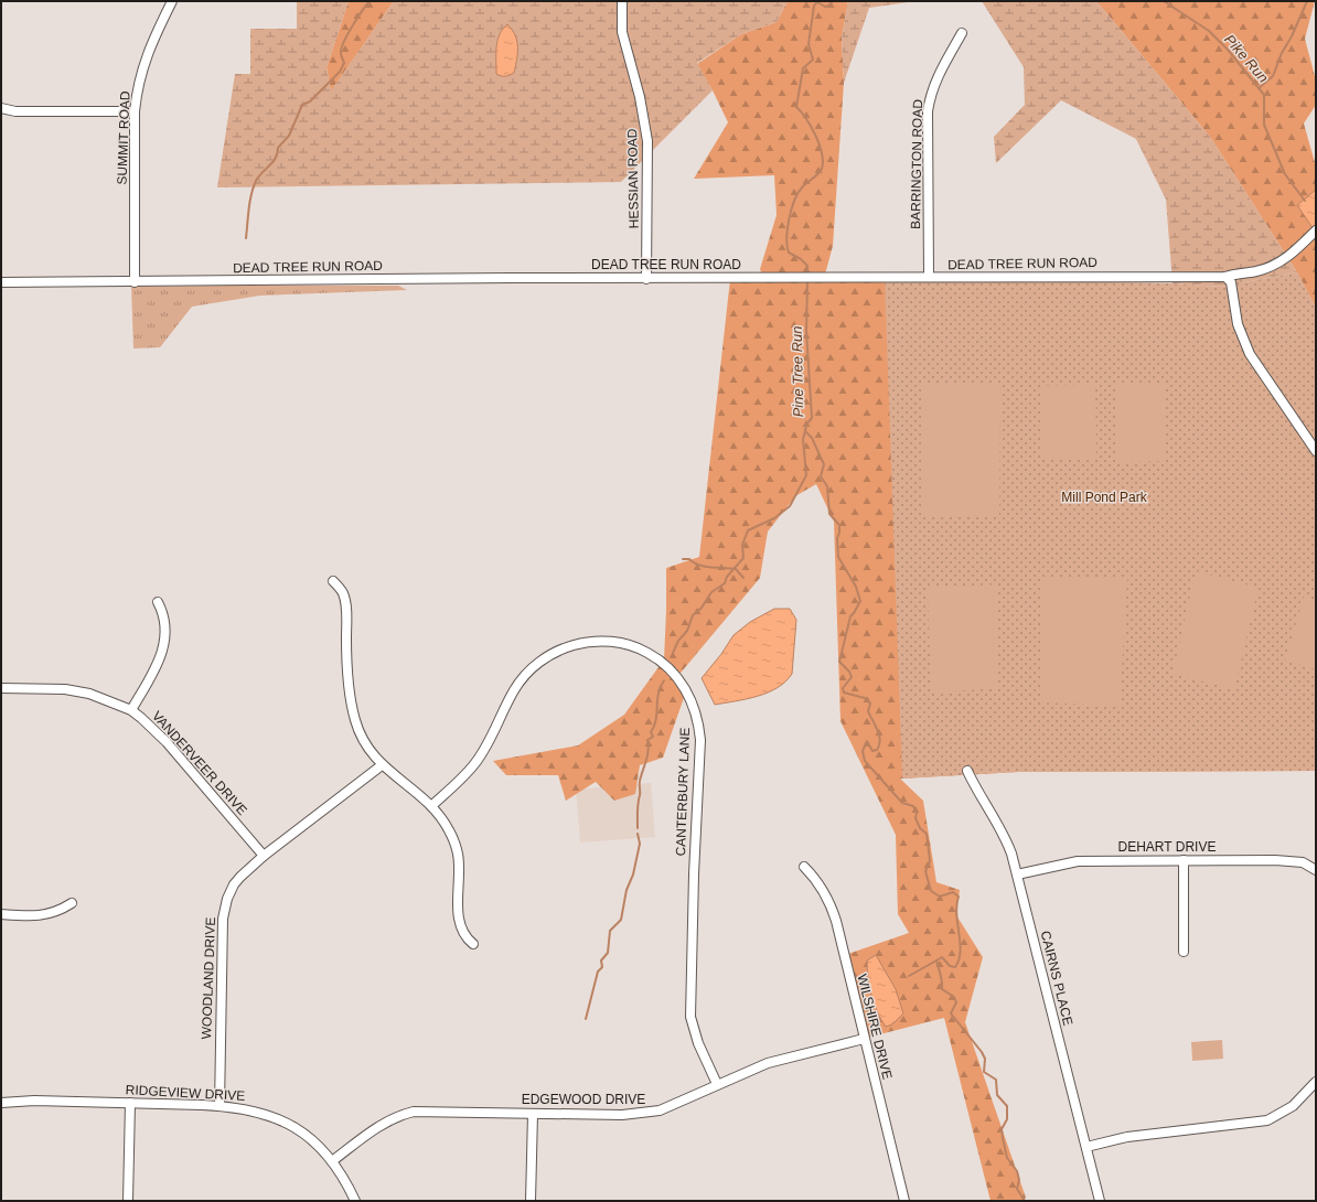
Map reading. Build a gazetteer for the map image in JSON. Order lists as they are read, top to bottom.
{
  "streets": {
    "street": [
      "SUMMIT ROAD",
      "BARRINGTON ROAD",
      "HESSIAN ROAD",
      "DEAD TREE RUN ROAD",
      "VANDERVEER DRIVE",
      "CANTERBURY LANE",
      "DEHART DRIVE",
      "WOODLAND DRIVE",
      "CAIRNS PLACE",
      "WILSHIRE DRIVE",
      "RIDGEVIEW DRIVE",
      "EDGEWOOD DRIVE"
    ]
  },
  "crossings": [
    ["SUMMIT ROAD", "DEAD TREE RUN ROAD"],
    ["BARRINGTON ROAD", "DEAD TREE RUN ROAD"],
    ["HESSIAN ROAD", "DEAD TREE RUN ROAD"],
    ["VANDERVEER DRIVE", "WOODLAND DRIVE"],
    ["CANTERBURY LANE", "EDGEWOOD DRIVE"],
    ["DEHART DRIVE", "CAIRNS PLACE"],
    ["WOODLAND DRIVE", "RIDGEVIEW DRIVE"],
    ["WILSHIRE DRIVE", "EDGEWOOD DRIVE"],
    ["RIDGEVIEW DRIVE", "EDGEWOOD DRIVE"]
  ],
  "water": ["Pike Run", "Pine Tree Run"],
  "parks": ["Mill Pond Park"]
}
